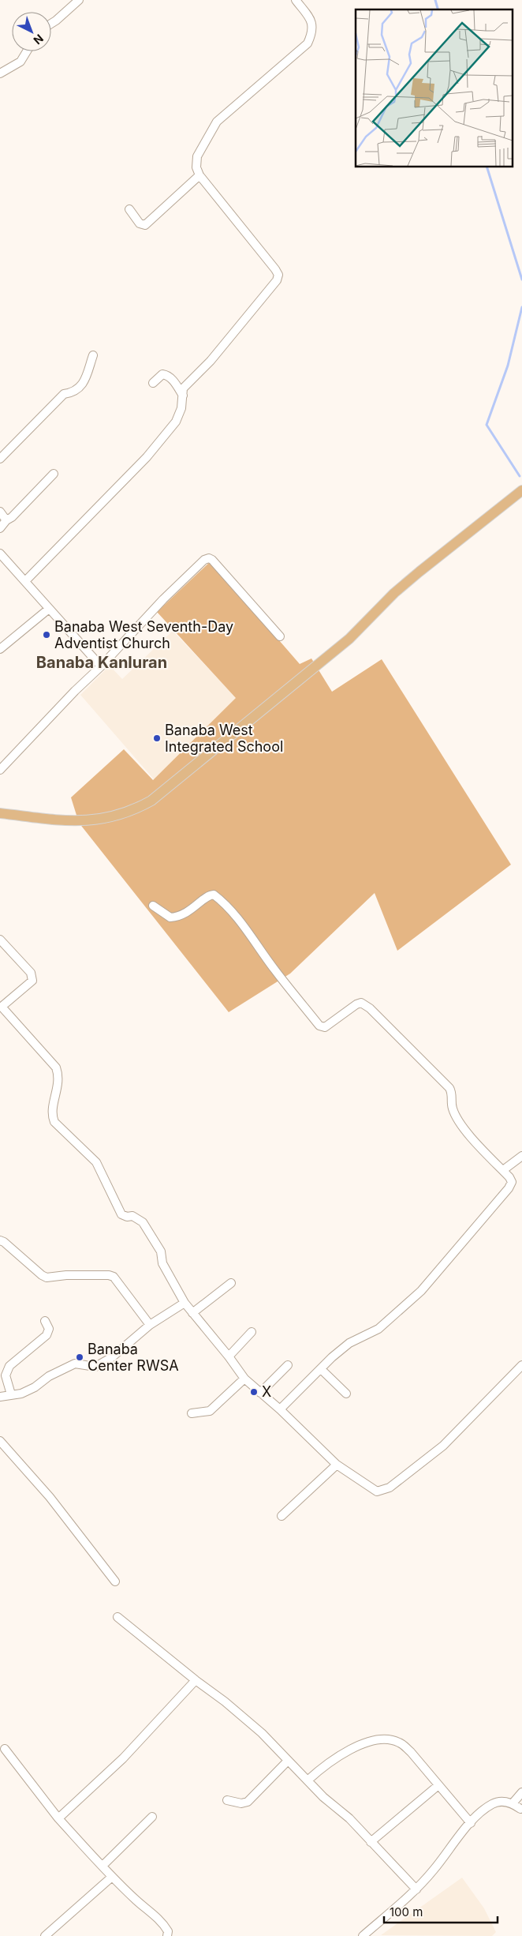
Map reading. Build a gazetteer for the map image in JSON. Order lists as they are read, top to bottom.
{
  "districts": ["Banaba Kanluran"],
  "places": [
    "Banaba West Seventh-Day Adventist Church",
    "Banaba West Integrated School",
    "Banaba Center RWSA",
    "X"
  ],
  "scale_bar": "100 m",
  "north": "bottom right"
}
